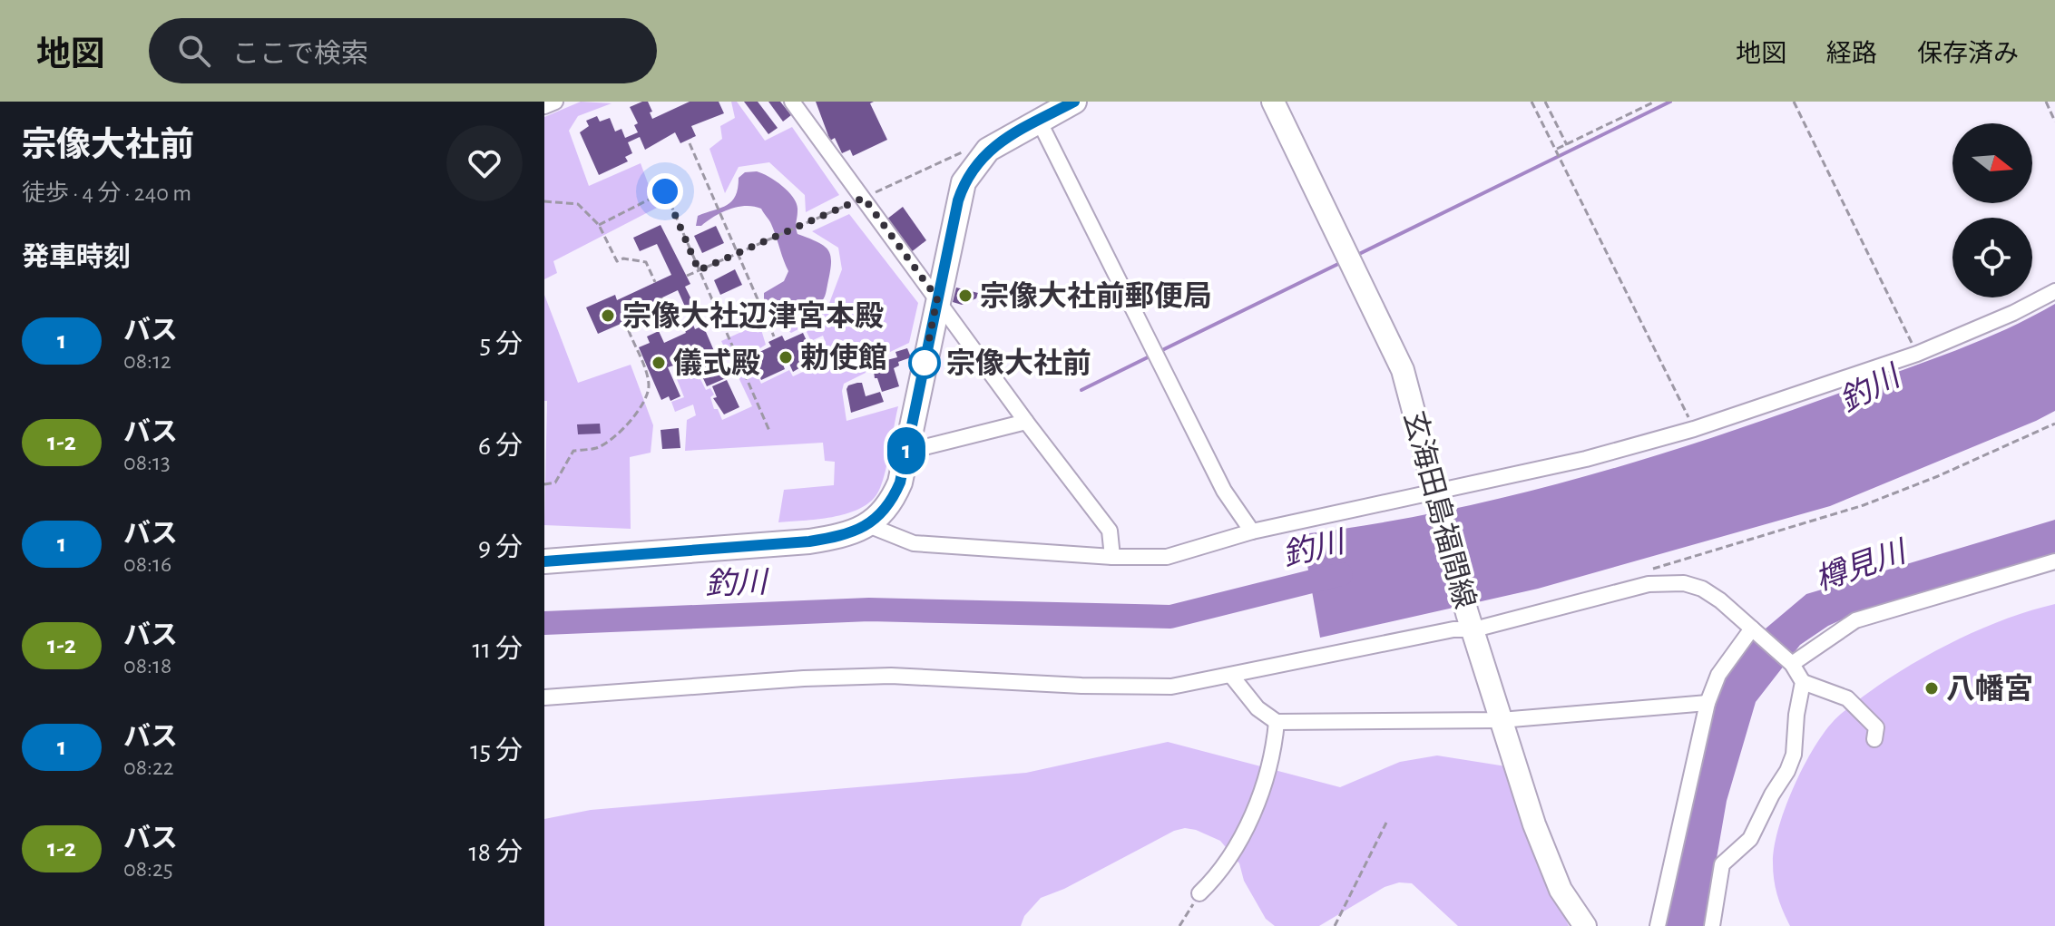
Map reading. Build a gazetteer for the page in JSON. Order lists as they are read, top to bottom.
{
  "streets": {
    "main road": ["玄海田島福間線"]
  },
  "water": ["釣川", "樽見川"],
  "places": [
    "宗像大社前郵便局",
    "宗像大社辺津宮本殿",
    "勅使館",
    "儀式殿",
    "宗像大社前",
    "八幡宮"
  ],
  "lines": ["bus line 1"],
  "north": "right",
  "page": {
    "header": "地図",
    "search": "ここで検索",
    "nav": ["地図", "経路", "保存済み"],
    "heading": [
      ["宗像大社前", "徒歩 · 4 分 · 240 m"],
      "発車時刻"
    ],
    "on_map": "1",
    "list": [
      {
        "mark": "1",
        "name": "バス",
        "note": "08:12",
        "value": "5 分"
      },
      {
        "mark": "1-2",
        "name": "バス",
        "note": "08:13",
        "value": "6 分"
      },
      {
        "mark": "1",
        "name": "バス",
        "note": "08:16",
        "value": "9 分"
      },
      {
        "mark": "1-2",
        "name": "バス",
        "note": "08:18",
        "value": "11 分"
      },
      {
        "mark": "1",
        "name": "バス",
        "note": "08:22",
        "value": "15 分"
      },
      {
        "mark": "1-2",
        "name": "バス",
        "note": "08:25",
        "value": "18 分"
      }
    ]
  }
}
